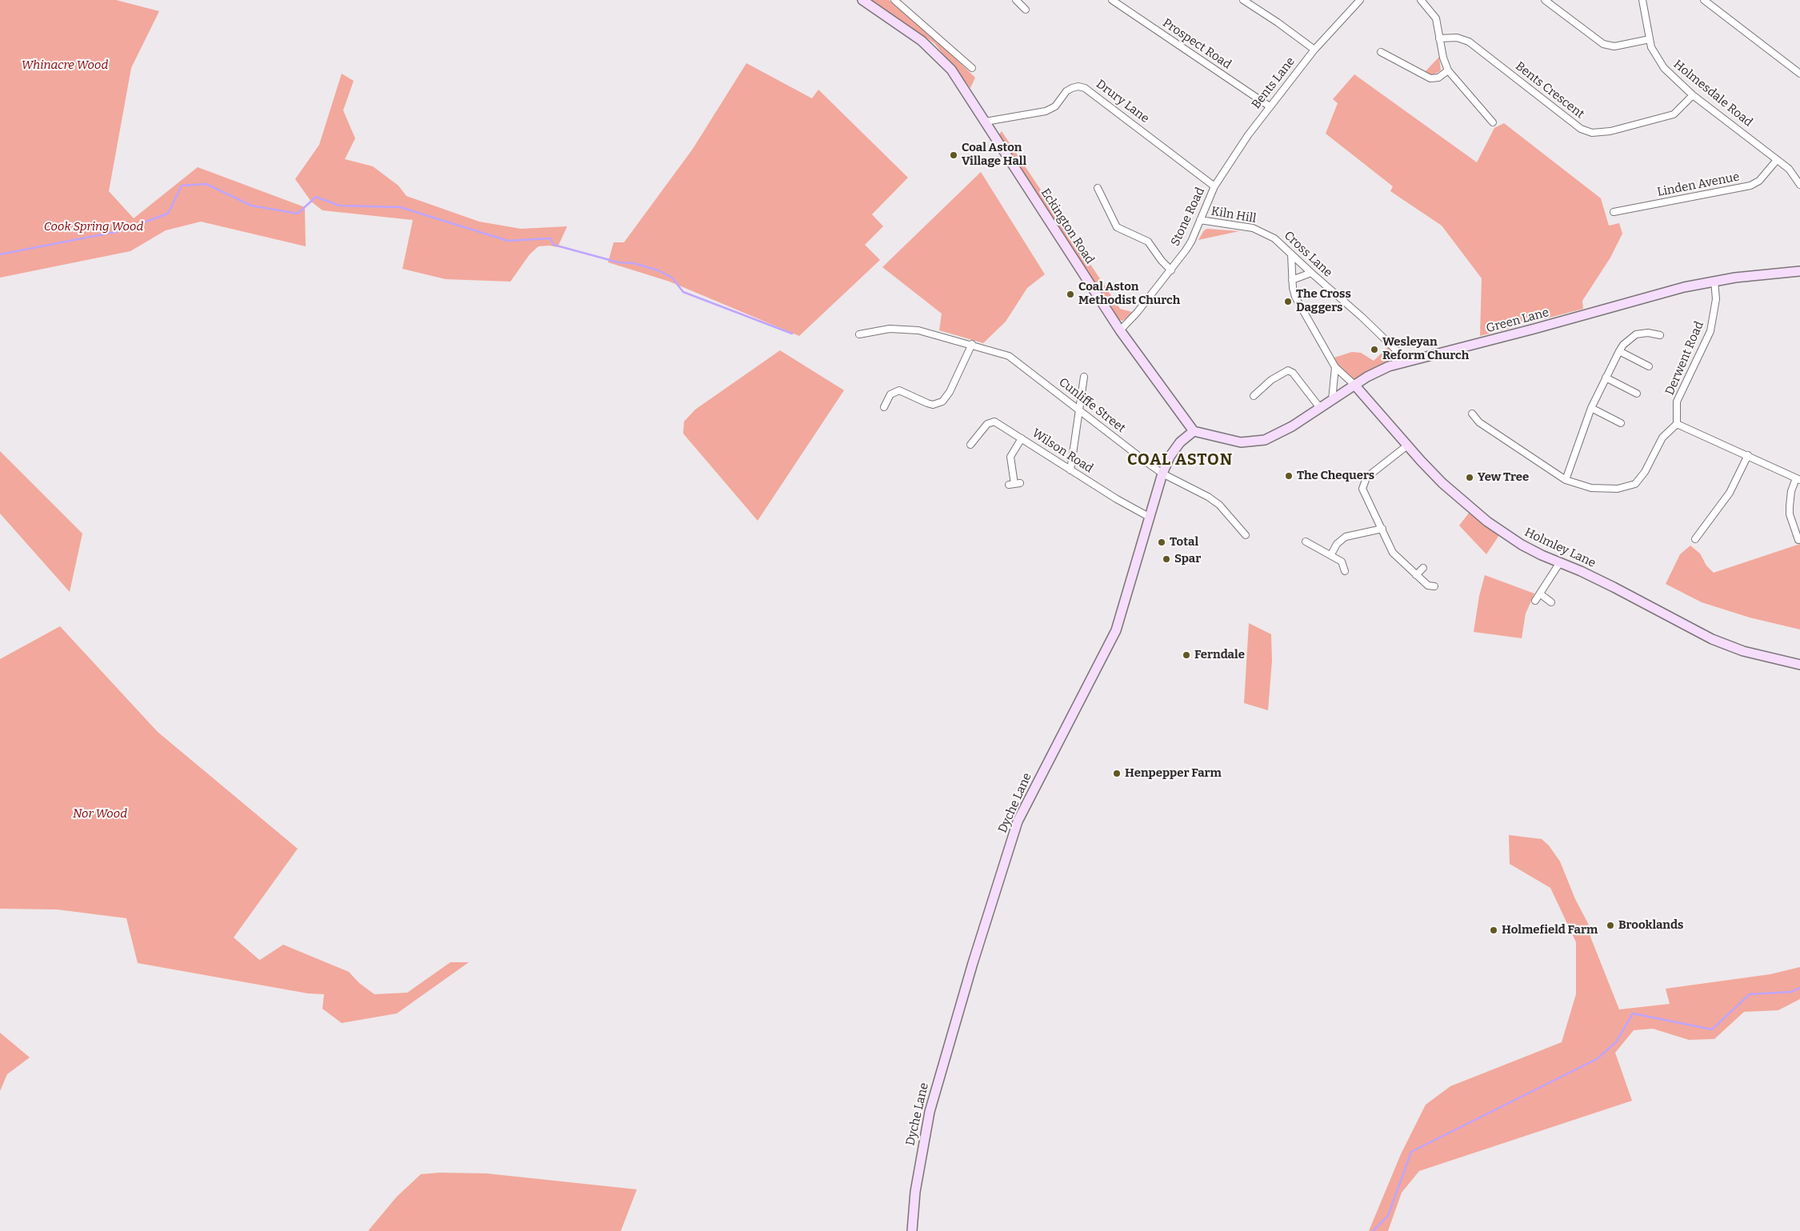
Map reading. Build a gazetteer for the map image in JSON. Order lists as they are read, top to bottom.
{
  "streets": {
    "main road": [
      "Eckington Road",
      "Green Lane",
      "Holmley Lane",
      "Dyche Lane"
    ],
    "street": [
      "Prospect Road",
      "Bents Lane",
      "Bents Crescent",
      "Holmesdale Road",
      "Drury Lane",
      "Linden Avenue",
      "Kiln Hill",
      "Stone Road",
      "Cross Lane",
      "Derwent Road",
      "Cunliffe Street",
      "Wilson Road"
    ]
  },
  "crossings": [
    ["Prospect Road", "Bents Lane"],
    ["Bents Lane", "Drury Lane"],
    ["Bents Lane", "Stone Road"],
    ["Bents Crescent", "Holmesdale Road"],
    ["Holmesdale Road", "Linden Avenue"],
    ["Drury Lane", "Stone Road"],
    ["Drury Lane", "Eckington Road"],
    ["Kiln Hill", "Stone Road"],
    ["Kiln Hill", "Cross Lane"],
    ["Stone Road", "Eckington Road"],
    ["Eckington Road", "Green Lane"],
    ["Eckington Road", "Dyche Lane"],
    ["Cross Lane", "Green Lane"],
    ["Green Lane", "Derwent Road"],
    ["Green Lane", "Holmley Lane"],
    ["Green Lane", "Dyche Lane"],
    ["Cunliffe Street", "Dyche Lane"],
    ["Wilson Road", "Dyche Lane"]
  ],
  "districts": ["COAL ASTON"],
  "parks": ["Whinacre Wood", "Cook Spring Wood", "Nor Wood"],
  "places": [
    "Coal Aston Village Hall",
    "Coal Aston Methodist Church",
    "The Cross Daggers",
    "Wesleyan Reform Church",
    "The Chequers",
    "Yew Tree",
    "Total",
    "Spar",
    "Ferndale",
    "Henpepper Farm",
    "Brooklands",
    "Holmefield Farm"
  ]
}
